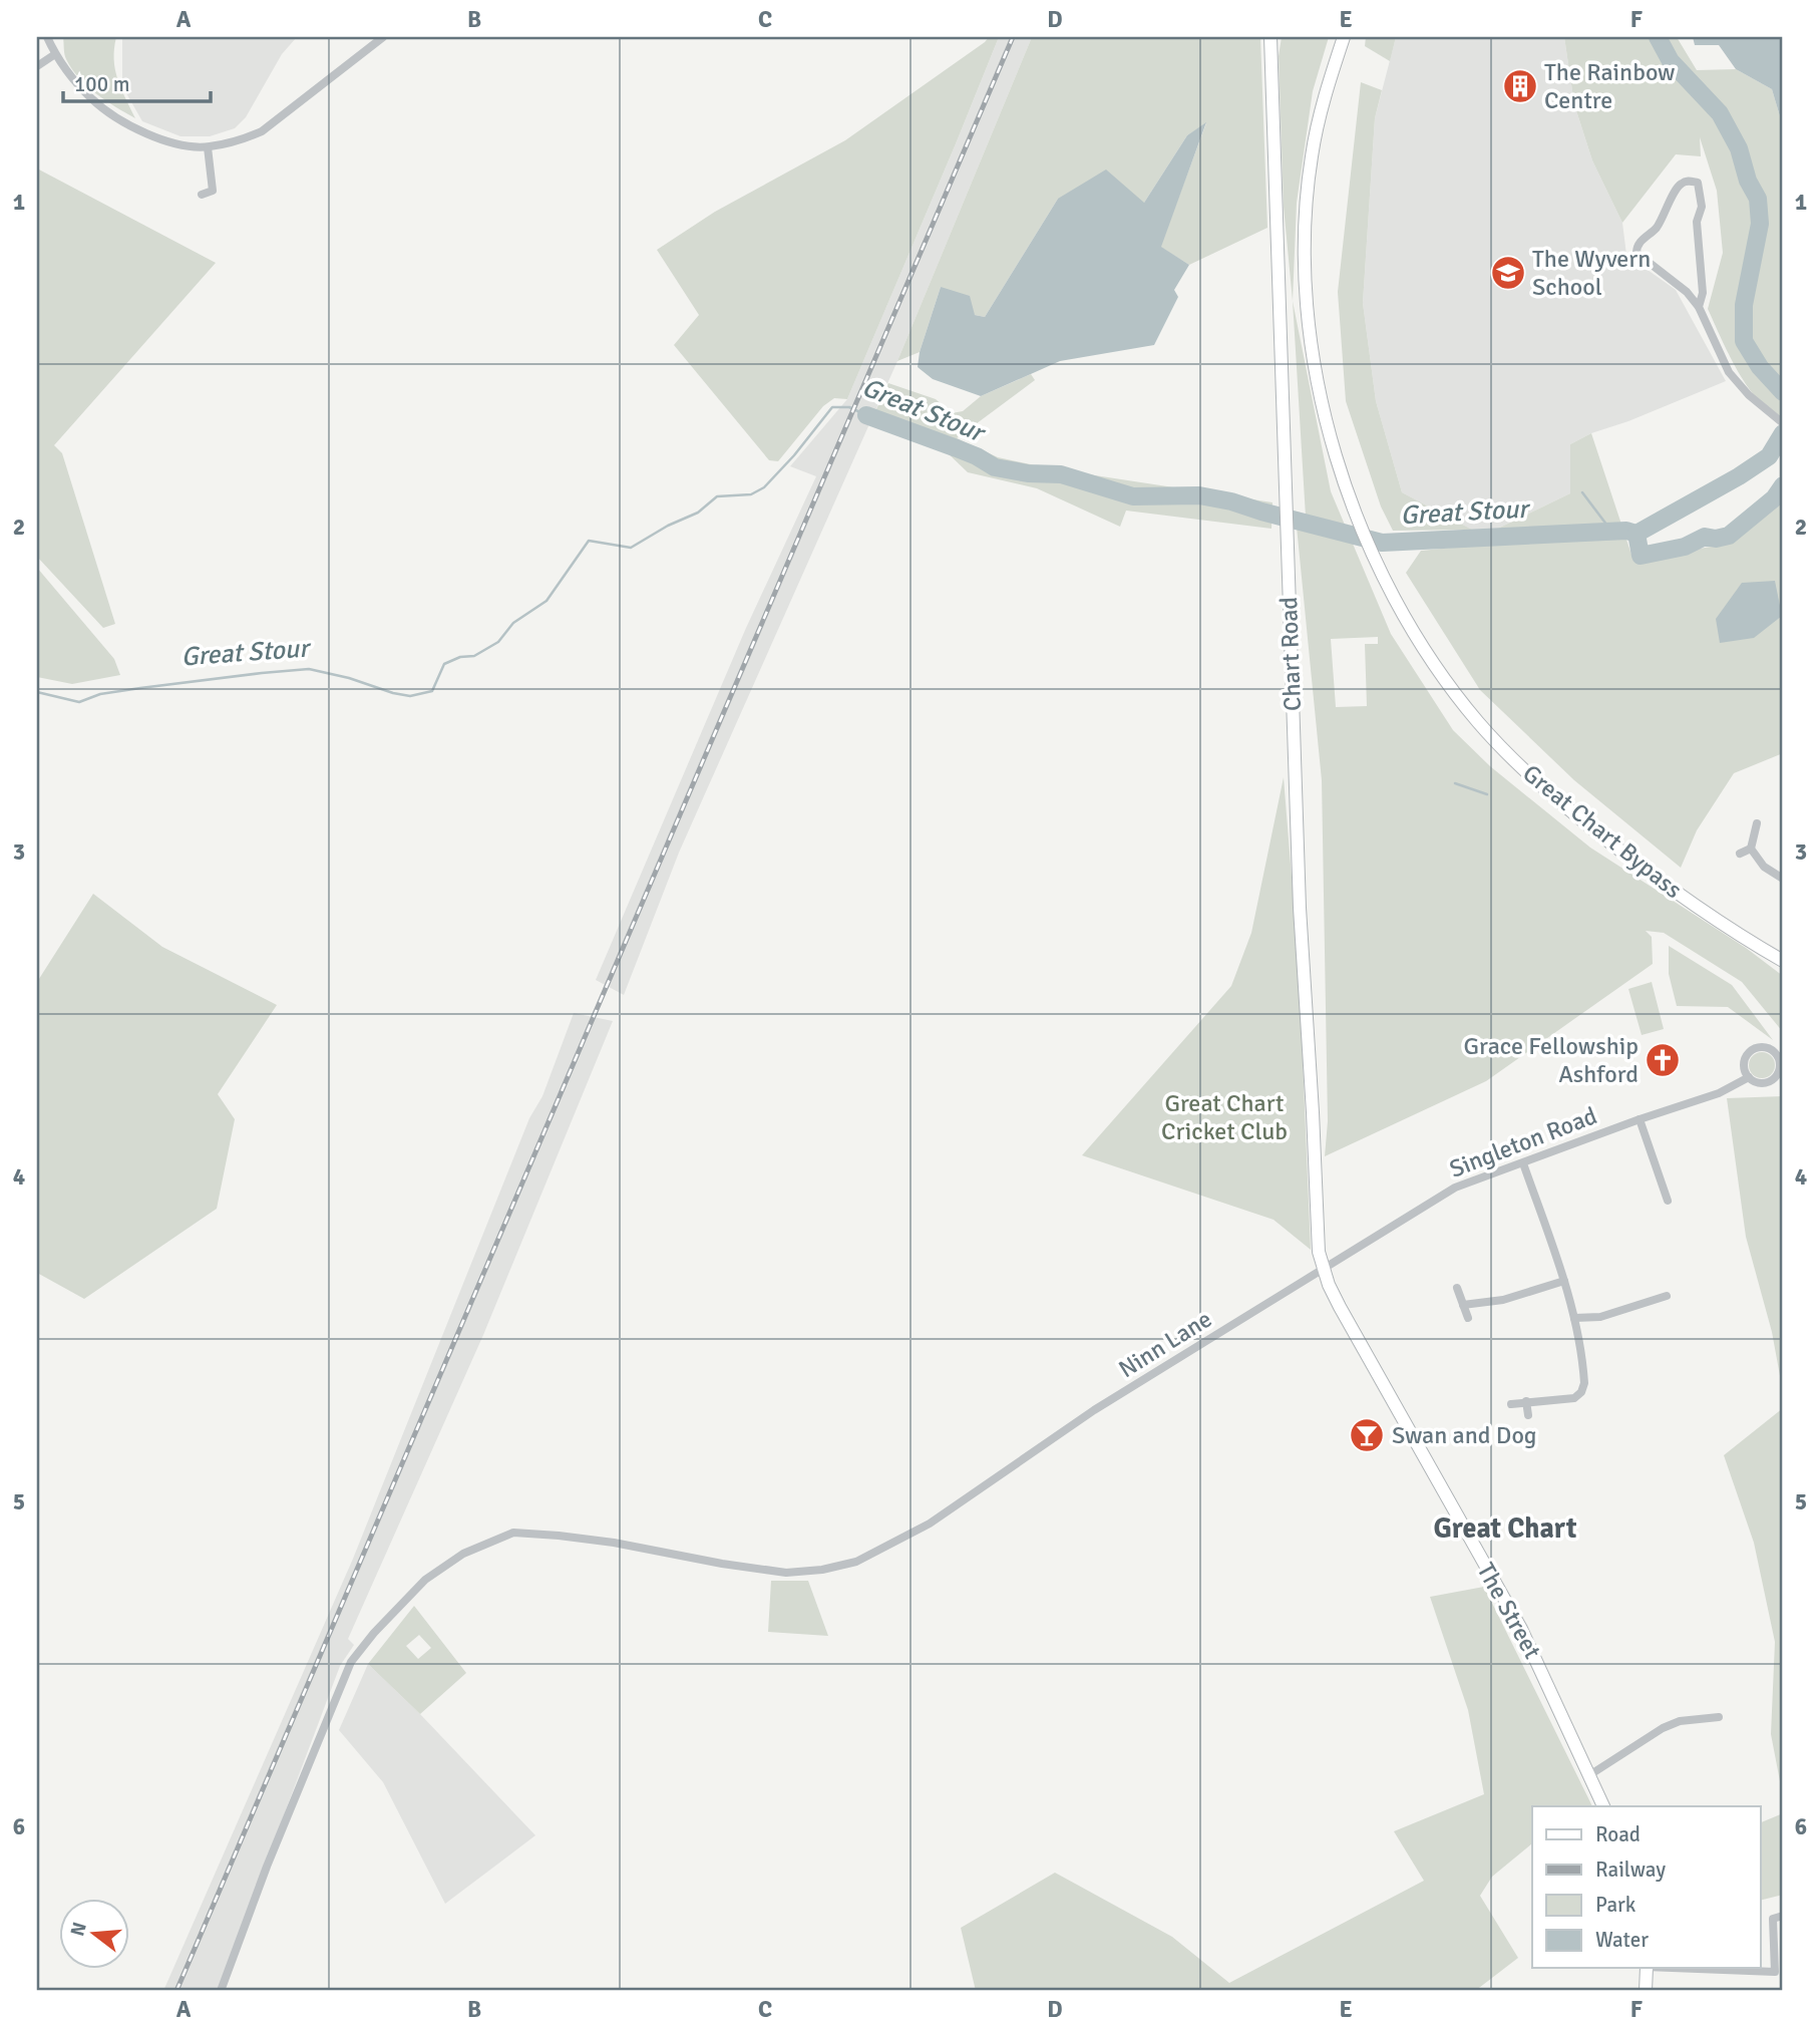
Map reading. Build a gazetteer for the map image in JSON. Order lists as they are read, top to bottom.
{
  "streets": {
    "street": [
      "Chart Road",
      "Great Chart Bypass",
      "Singleton Road",
      "Ninn Lane",
      "The Street"
    ]
  },
  "crossings": [
    ["Chart Road", "Singleton Road"],
    ["Chart Road", "Ninn Lane"],
    ["Chart Road", "The Street"],
    ["Singleton Road", "Ninn Lane"],
    ["Singleton Road", "The Street"],
    ["Ninn Lane", "The Street"]
  ],
  "districts": ["Great Chart"],
  "water": ["Great Stour"],
  "parks": ["Great Chart Cricket Club"],
  "places": {
    "building": ["The Rainbow Centre"],
    "school or university": ["The Wyvern School"],
    "church": ["Grace Fellowship Ashford"],
    "bar": ["Swan and Dog"]
  },
  "legend": [
    "Road",
    "Railway",
    "Park",
    "Water"
  ],
  "scale_bar": "100 m",
  "north": "left",
  "grid": {
    "columns": [
      "A",
      "B",
      "C",
      "D",
      "E",
      "F"
    ],
    "rows": [
      "1",
      "2",
      "3",
      "4",
      "5",
      "6"
    ]
  }
}
